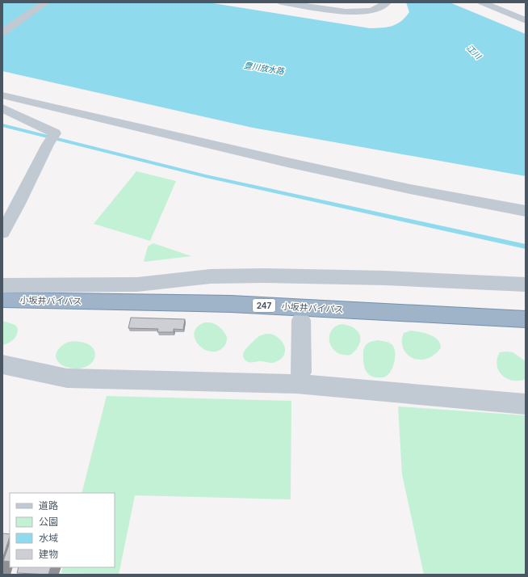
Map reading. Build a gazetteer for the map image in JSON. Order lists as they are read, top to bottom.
{
  "streets": {
    "highway": ["小坂井バイパス", "247"]
  },
  "water": ["江川", "豊川放水路"],
  "legend": [
    "道路",
    "公園",
    "水域",
    "建物"
  ]
}
